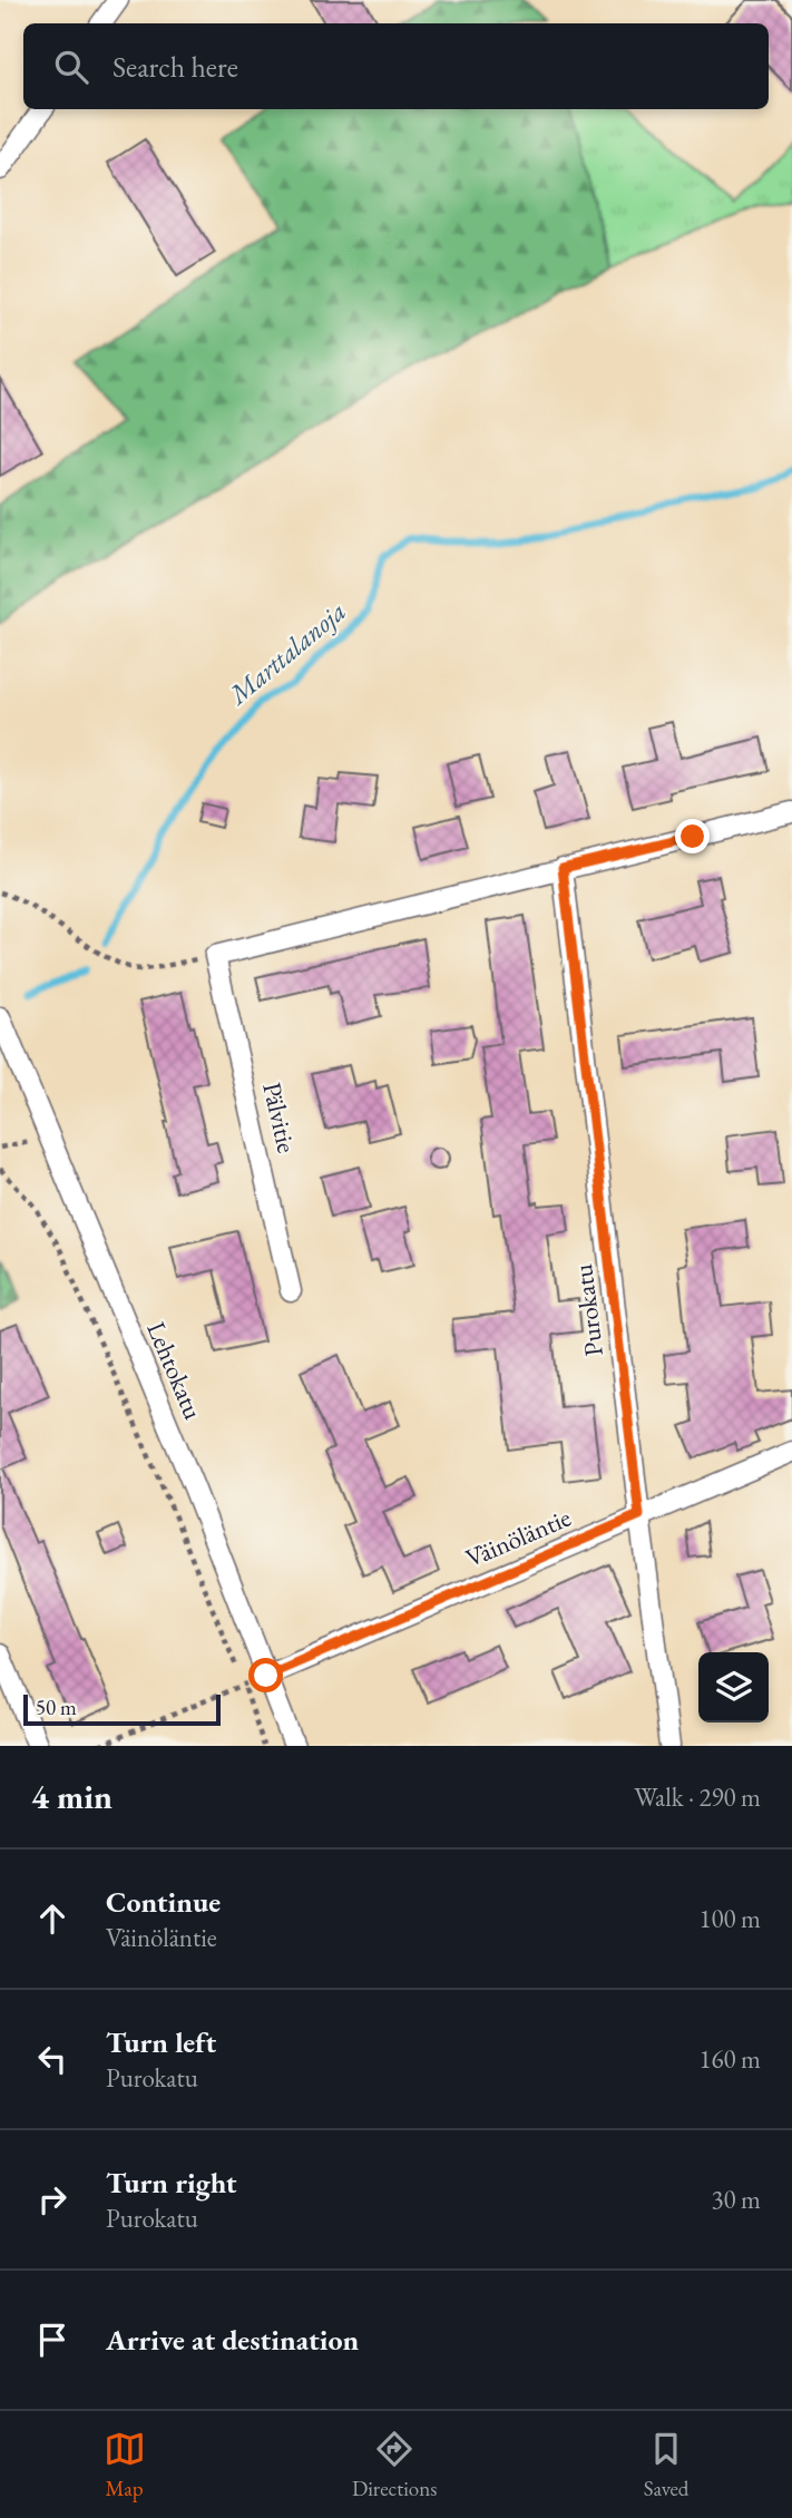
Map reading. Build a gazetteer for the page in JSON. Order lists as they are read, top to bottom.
{
  "streets": {
    "street": [
      "Pälvitie",
      "Purokatu",
      "Lehtokatu",
      "Väinöläntie"
    ]
  },
  "crossings": [
    ["Purokatu", "Väinöläntie"],
    ["Lehtokatu", "Väinöläntie"]
  ],
  "water": ["Marttalanoja"],
  "scale_bar": "50 m",
  "page": {
    "search": "Search here",
    "scale": "50 m",
    "heading": ["4 min", "Walk · 290 m"],
    "list": [
      ["Continue", "Väinöläntie", "100 m"],
      ["Turn left", "Purokatu", "160 m"],
      ["Turn right", "Purokatu", "30 m"],
      "Arrive at destination"
    ],
    "nav": ["Map", "Directions", "Saved"]
  }
}
